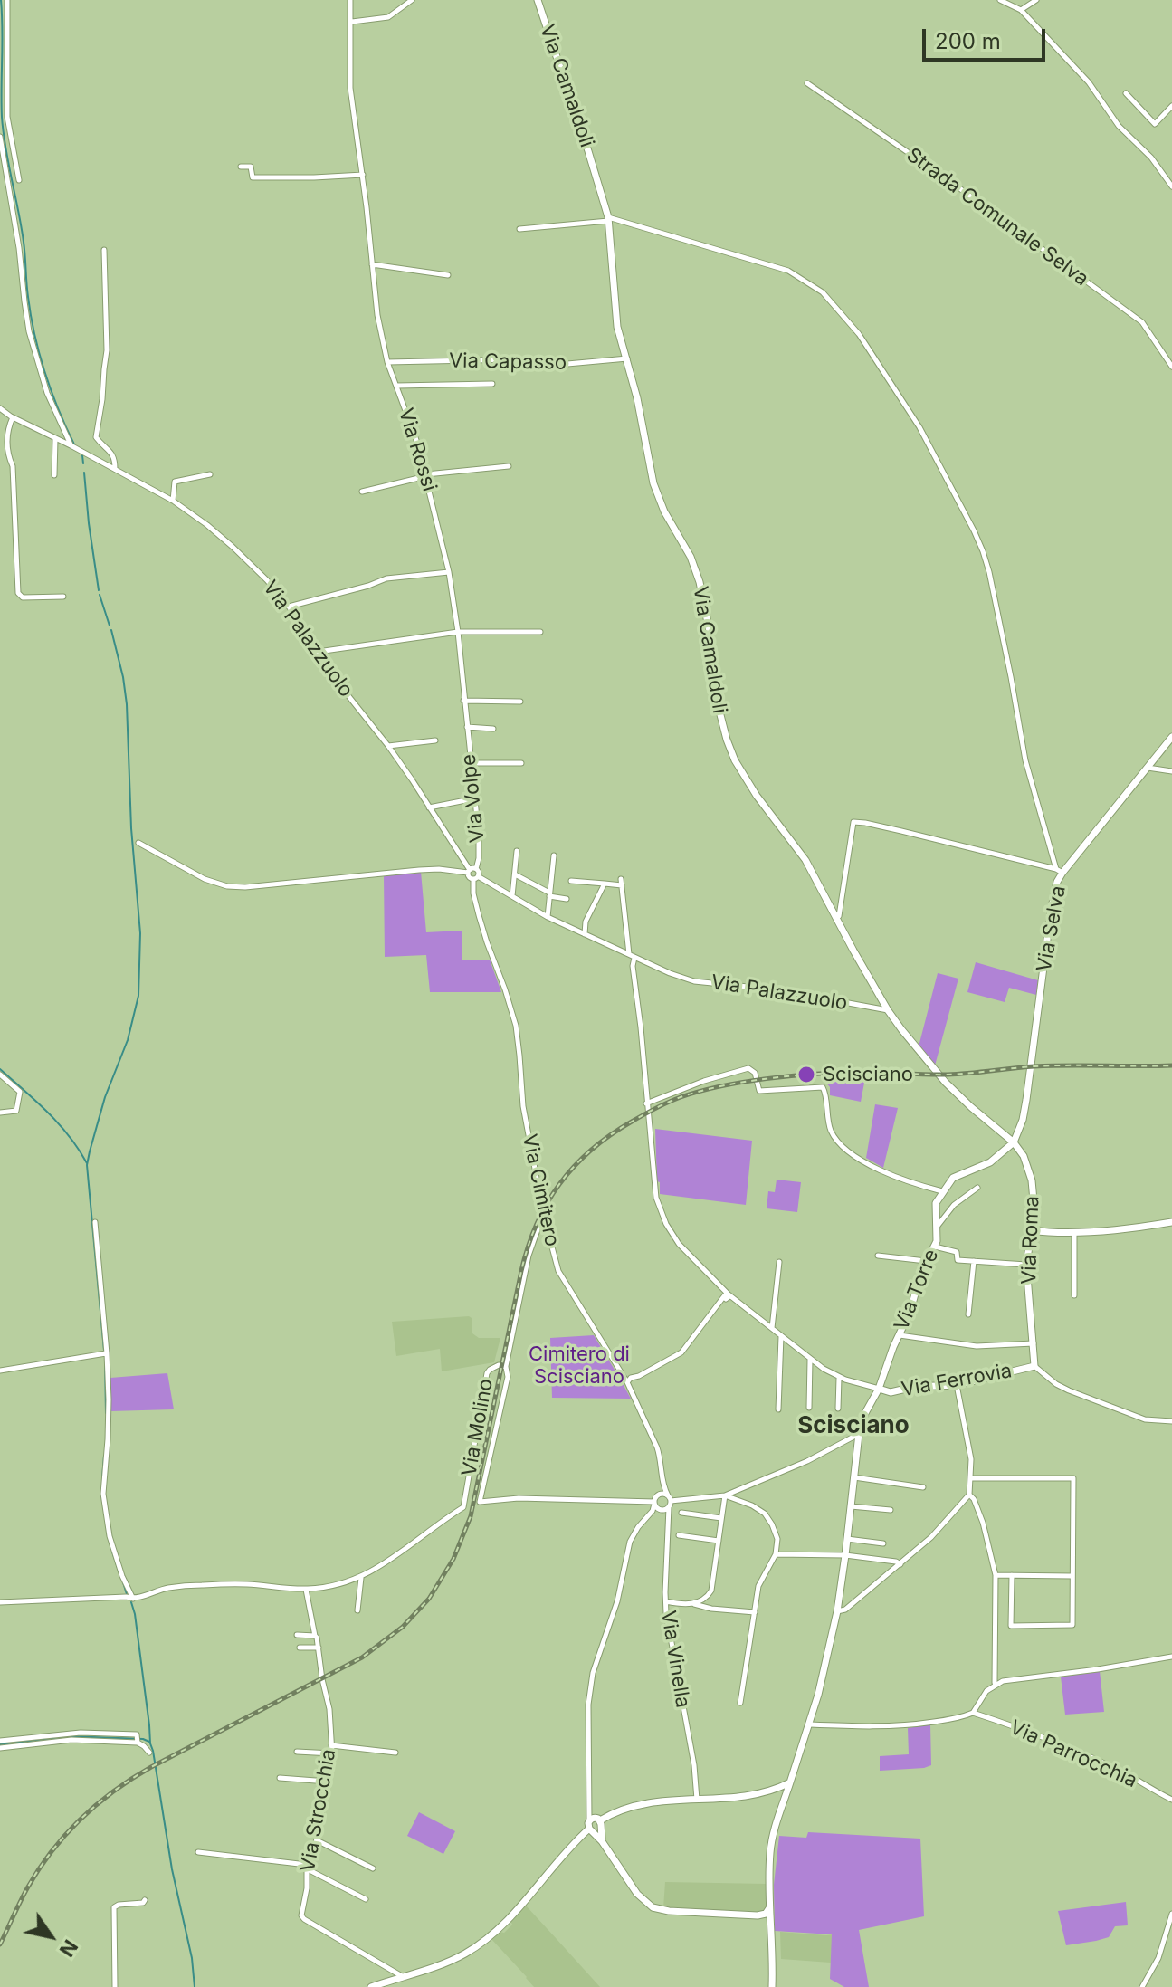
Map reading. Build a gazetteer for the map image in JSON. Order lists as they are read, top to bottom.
{
  "streets": {
    "street": [
      "Via Camaldoli",
      "Strada Comunale Selva",
      "Via Capasso",
      "Via Rossi",
      "Via Palazzuolo",
      "Via Volpe",
      "Via Selva",
      "Via Cimitero",
      "Via Roma",
      "Via Torre",
      "Via Ferrovia",
      "Via Molino",
      "Via Vinella",
      "Via Parrocchia",
      "Via Strocchia"
    ]
  },
  "crossings": [
    ["Via Camaldoli", "Via Capasso"],
    ["Via Camaldoli", "Via Palazzuolo"],
    ["Via Camaldoli", "Via Selva"],
    ["Via Camaldoli", "Via Roma"],
    ["Via Capasso", "Via Rossi"],
    ["Via Rossi", "Via Volpe"],
    ["Via Palazzuolo", "Via Volpe"],
    ["Via Palazzuolo", "Via Cimitero"],
    ["Via Volpe", "Via Cimitero"],
    ["Via Selva", "Via Roma"],
    ["Via Cimitero", "Via Vinella"],
    ["Via Roma", "Via Ferrovia"],
    ["Via Torre", "Via Ferrovia"],
    ["Via Molino", "Via Strocchia"]
  ],
  "districts": ["Scisciano"],
  "parks": ["Cimitero di Scisciano"],
  "places": ["Scisciano"],
  "scale_bar": "200 m",
  "north": "bottom right"
}
